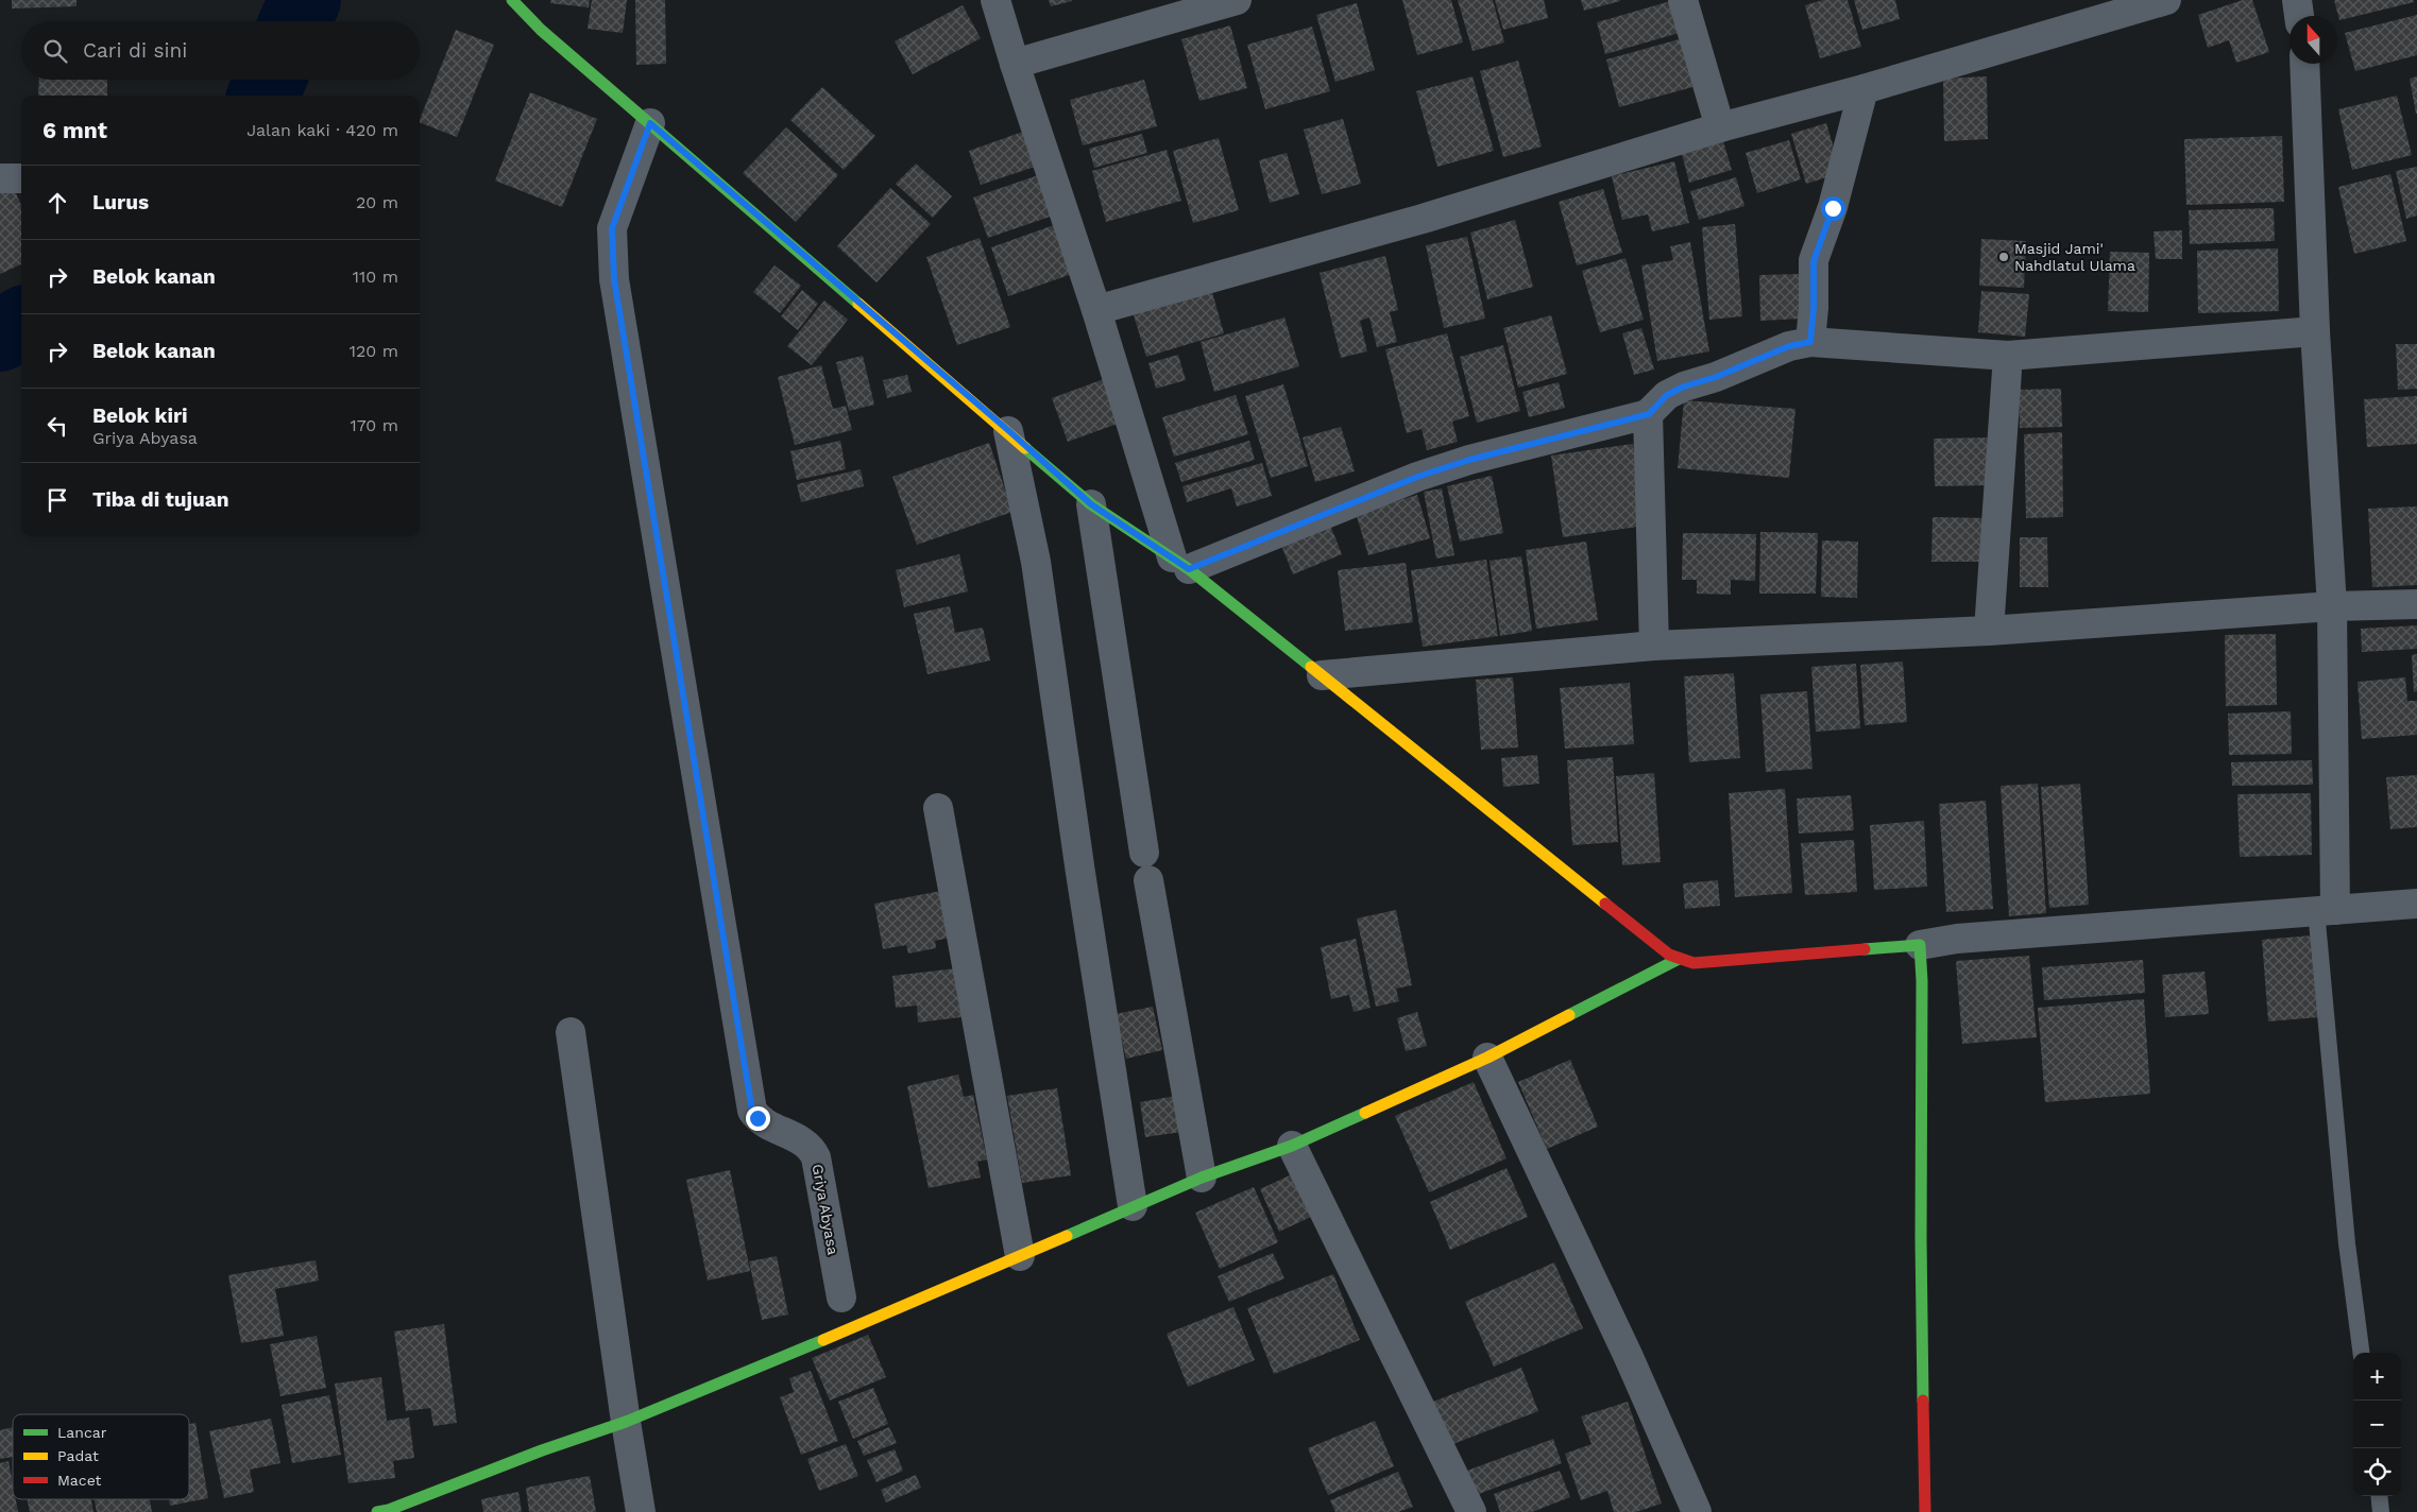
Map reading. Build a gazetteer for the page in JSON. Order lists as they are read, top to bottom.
{
  "streets": {
    "street": ["Griya Abyasa"]
  },
  "places": ["Masjid Jami' Nahdlatul Ulama"],
  "legend": ["Lancar", "Padat", "Macet"],
  "north": "top",
  "page": {
    "search": "Cari di sini",
    "heading": ["6 mnt", "Jalan kaki · 420 m"],
    "list": [
      ["Lurus", "20 m"],
      ["Belok kanan", "110 m"],
      ["Belok kanan", "120 m"],
      ["Belok kiri", "Griya Abyasa", "170 m"],
      "Tiba di tujuan"
    ],
    "map_buttons": ["+", "−"]
  }
}
